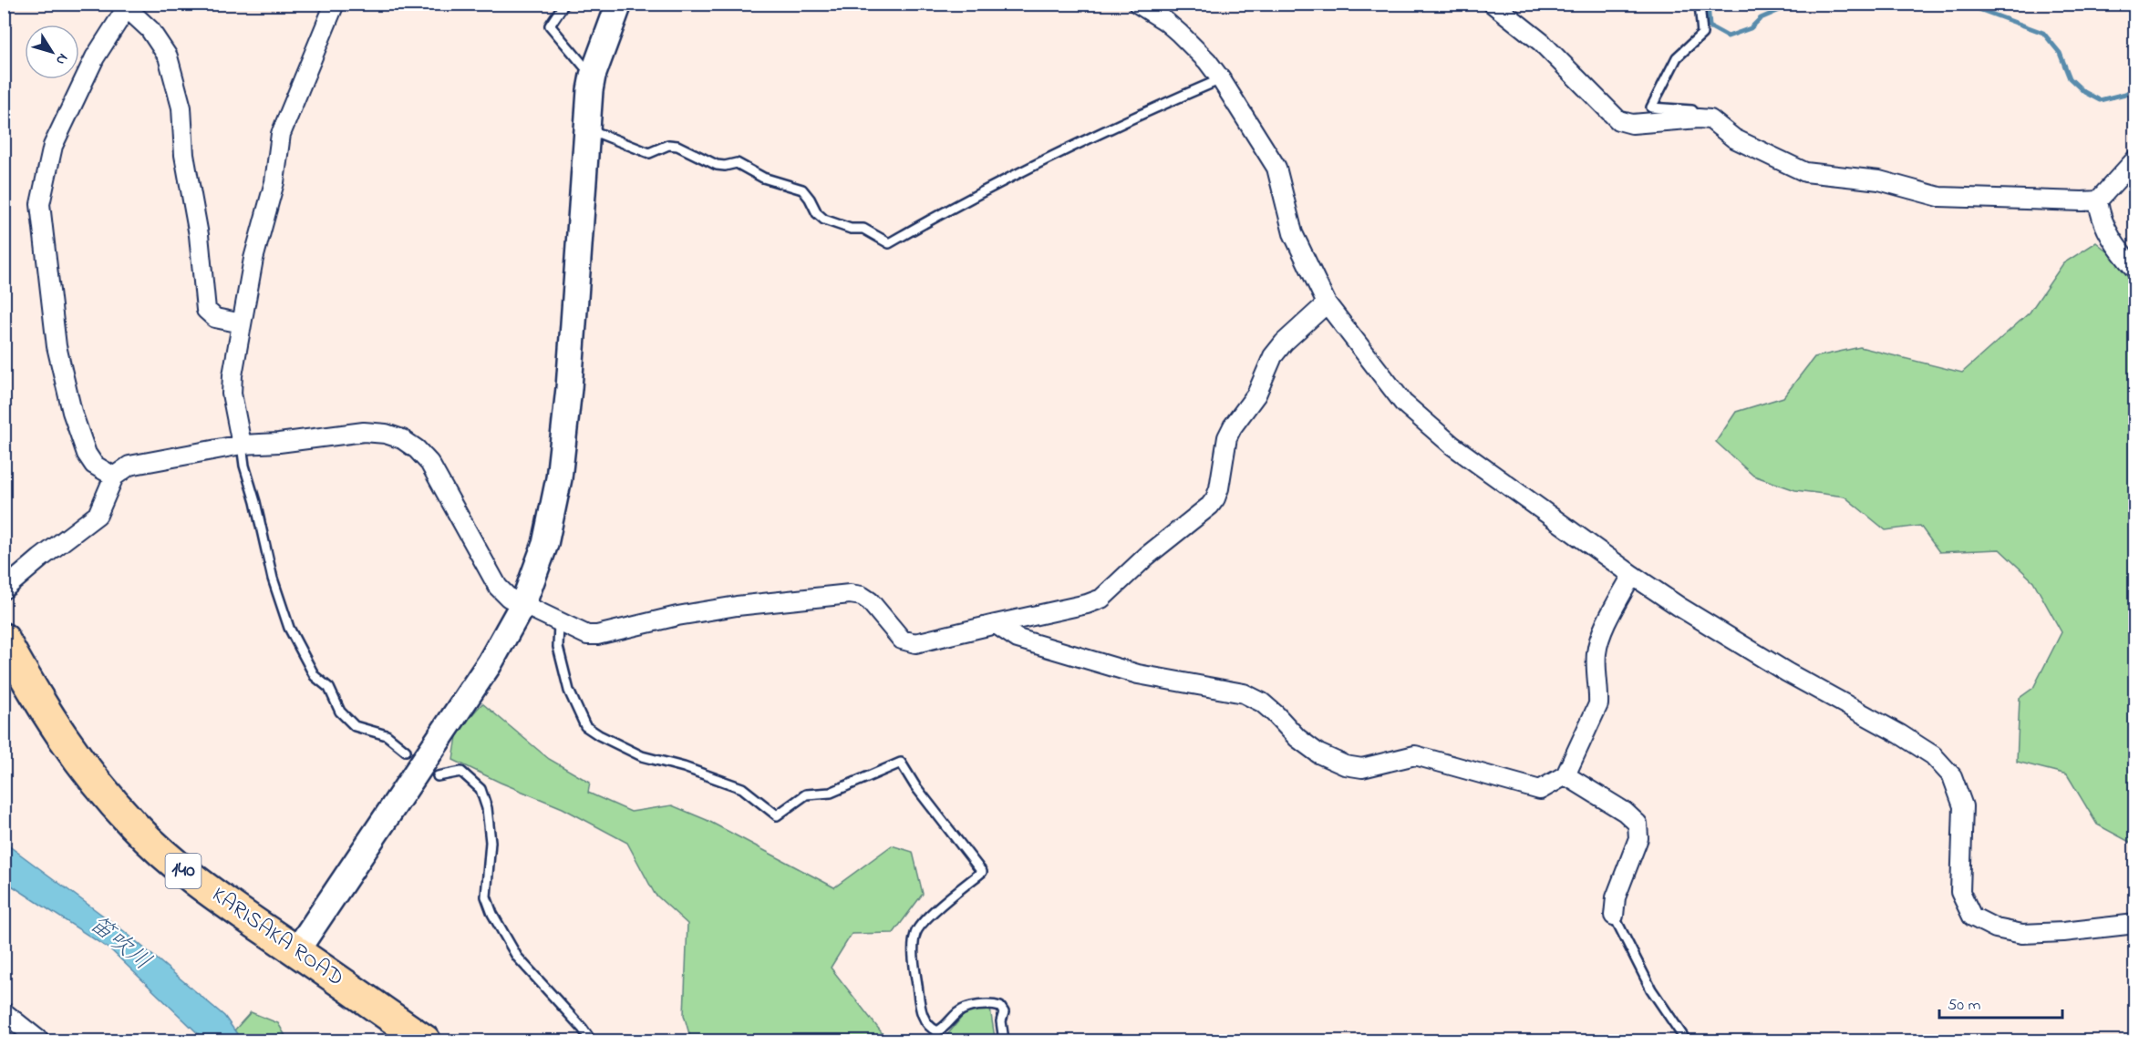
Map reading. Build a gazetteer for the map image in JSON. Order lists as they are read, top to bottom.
{
  "streets": {
    "highway": ["140", "KARISAKA ROAD"]
  },
  "water": ["笛吹川"],
  "scale_bar": "50 m",
  "north": "bottom right"
}
